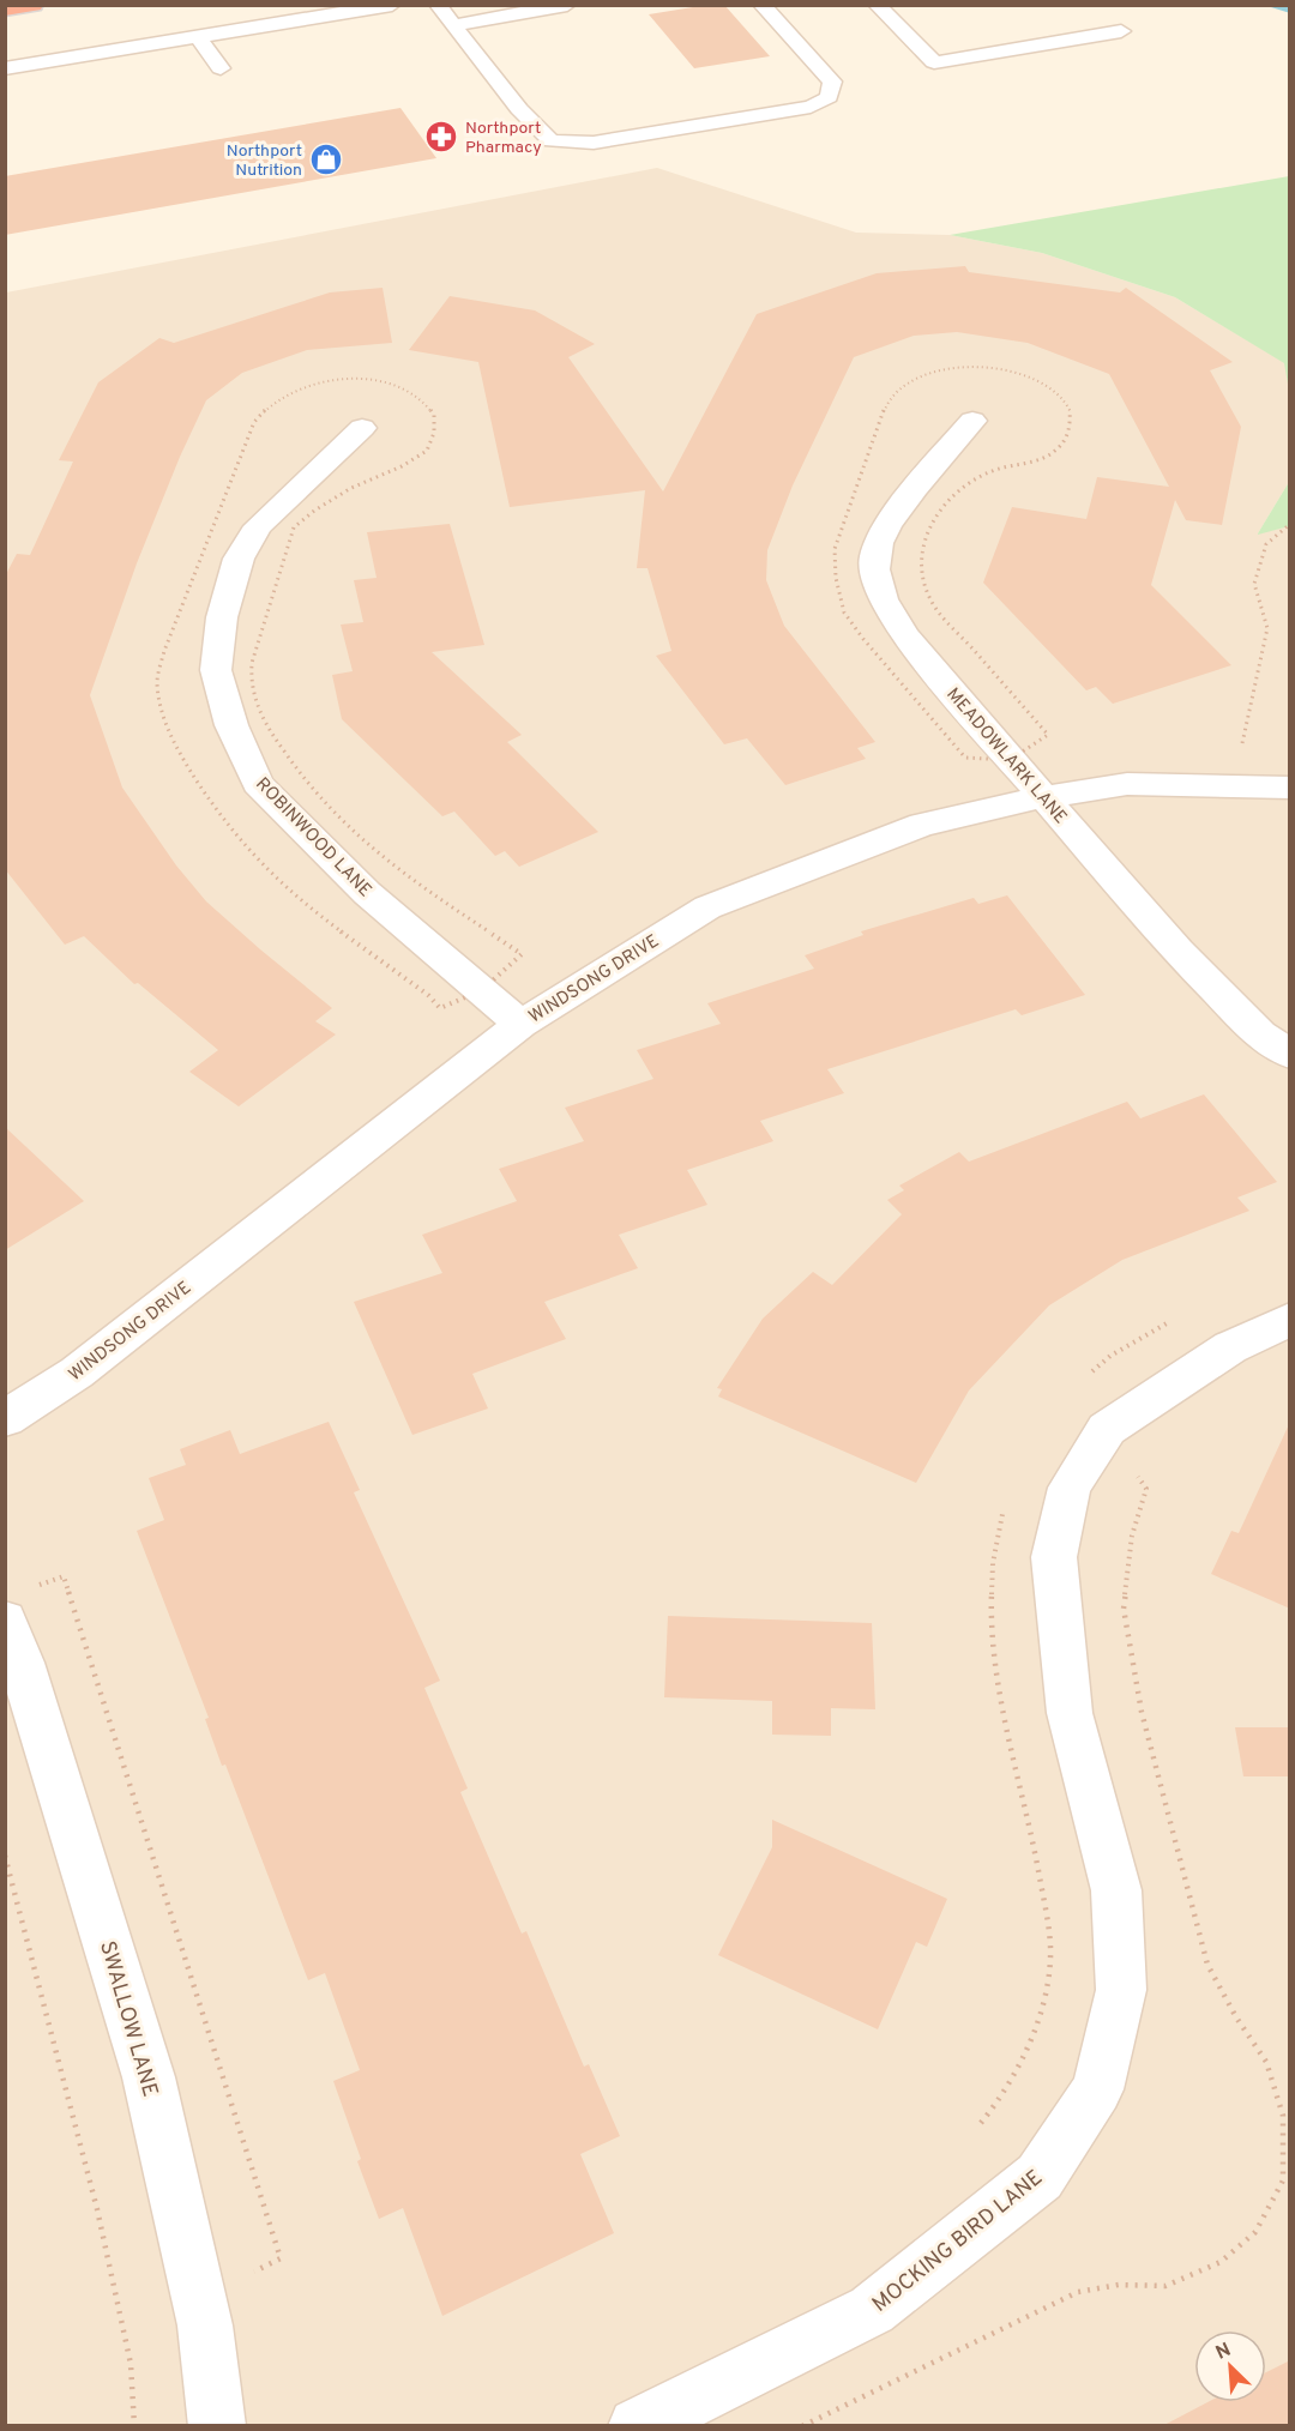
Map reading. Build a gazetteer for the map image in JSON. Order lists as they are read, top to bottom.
{
  "streets": {
    "street": [
      "MEADOWLARK LANE",
      "ROBINWOOD LANE",
      "WINDSONG DRIVE",
      "SWALLOW LANE",
      "MOCKING BIRD LANE"
    ]
  },
  "crossings": [
    ["MEADOWLARK LANE", "WINDSONG DRIVE"],
    ["ROBINWOOD LANE", "WINDSONG DRIVE"]
  ],
  "places": {
    "pharmacy": ["Northport Pharmacy"],
    "shop": ["Northport Nutrition"]
  },
  "north": "top left"
}
